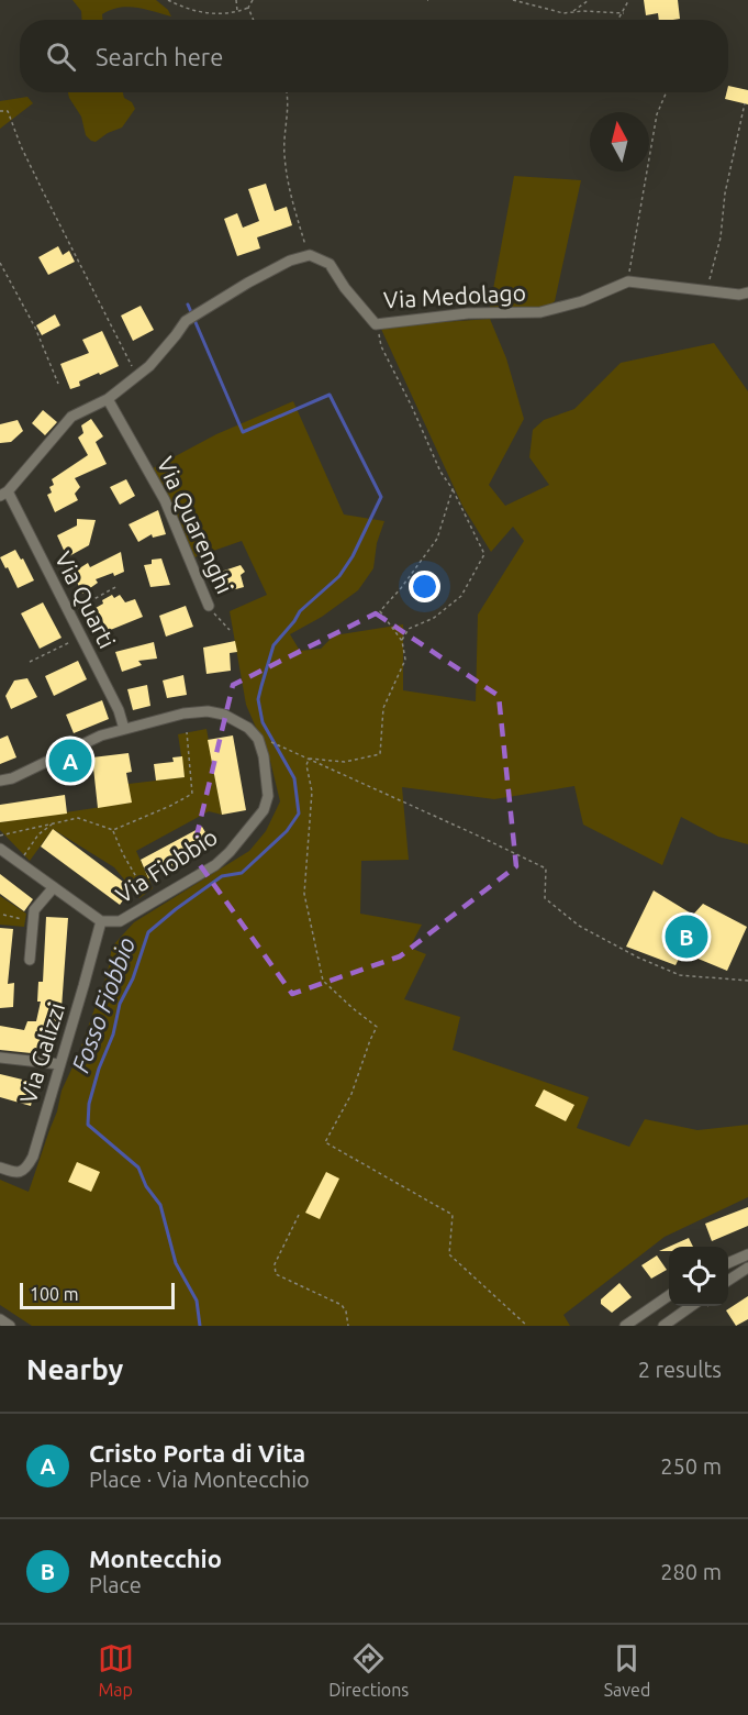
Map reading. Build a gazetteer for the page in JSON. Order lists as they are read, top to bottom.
{
  "streets": {
    "street": [
      "Via Medolago",
      "Via Quarenghi",
      "Via Quarti",
      "Via Fiobbio",
      "Via Galizzi"
    ]
  },
  "crossings": [
    ["Via Fiobbio", "Via Galizzi"]
  ],
  "water": ["Fosso Fiobbio"],
  "scale_bar": "100 m",
  "north": "top",
  "page": {
    "search": "Search here",
    "pins": ["A", "B"],
    "scale": "100 m",
    "heading": ["Nearby", "2 results"],
    "list": [
      {
        "mark": "A",
        "name": "Cristo Porta di Vita",
        "note": "Place · Via Montecchio",
        "value": "250 m"
      },
      {
        "mark": "B",
        "name": "Montecchio",
        "note": "Place",
        "value": "280 m"
      }
    ],
    "nav": ["Map", "Directions", "Saved"]
  }
}
